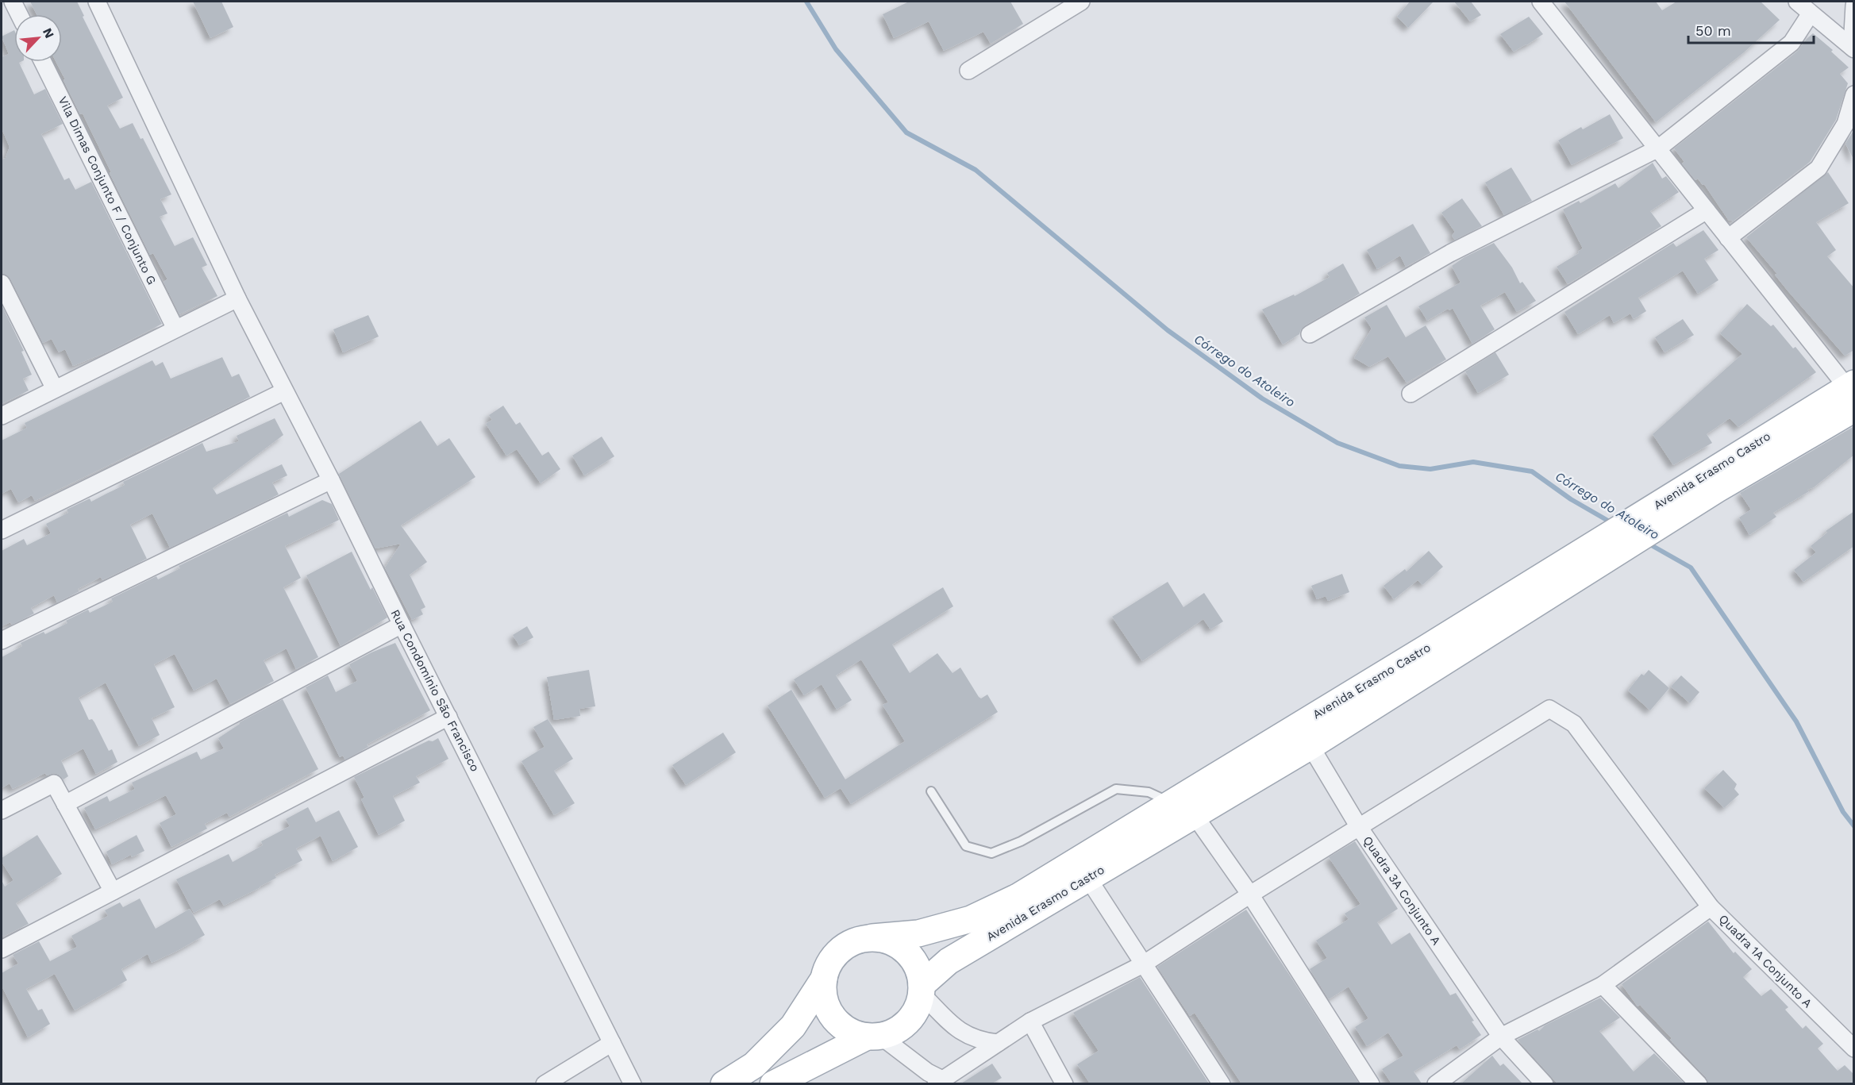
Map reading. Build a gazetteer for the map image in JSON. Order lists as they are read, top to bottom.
{
  "streets": {
    "main road": ["Avenida Erasmo Castro"],
    "street": [
      "Vila Dimas Conjunto F / Conjunto G",
      "Rua Condomínio São Francisco",
      "Quadra 3A Conjunto A",
      "Quadra 1A Conjunto A"
    ]
  },
  "crossings": [
    ["Quadra 3A Conjunto A", "Quadra 1A Conjunto A"]
  ],
  "water": ["Córrego do Atoleiro"],
  "scale_bar": "50 m",
  "north": "top right"
}
